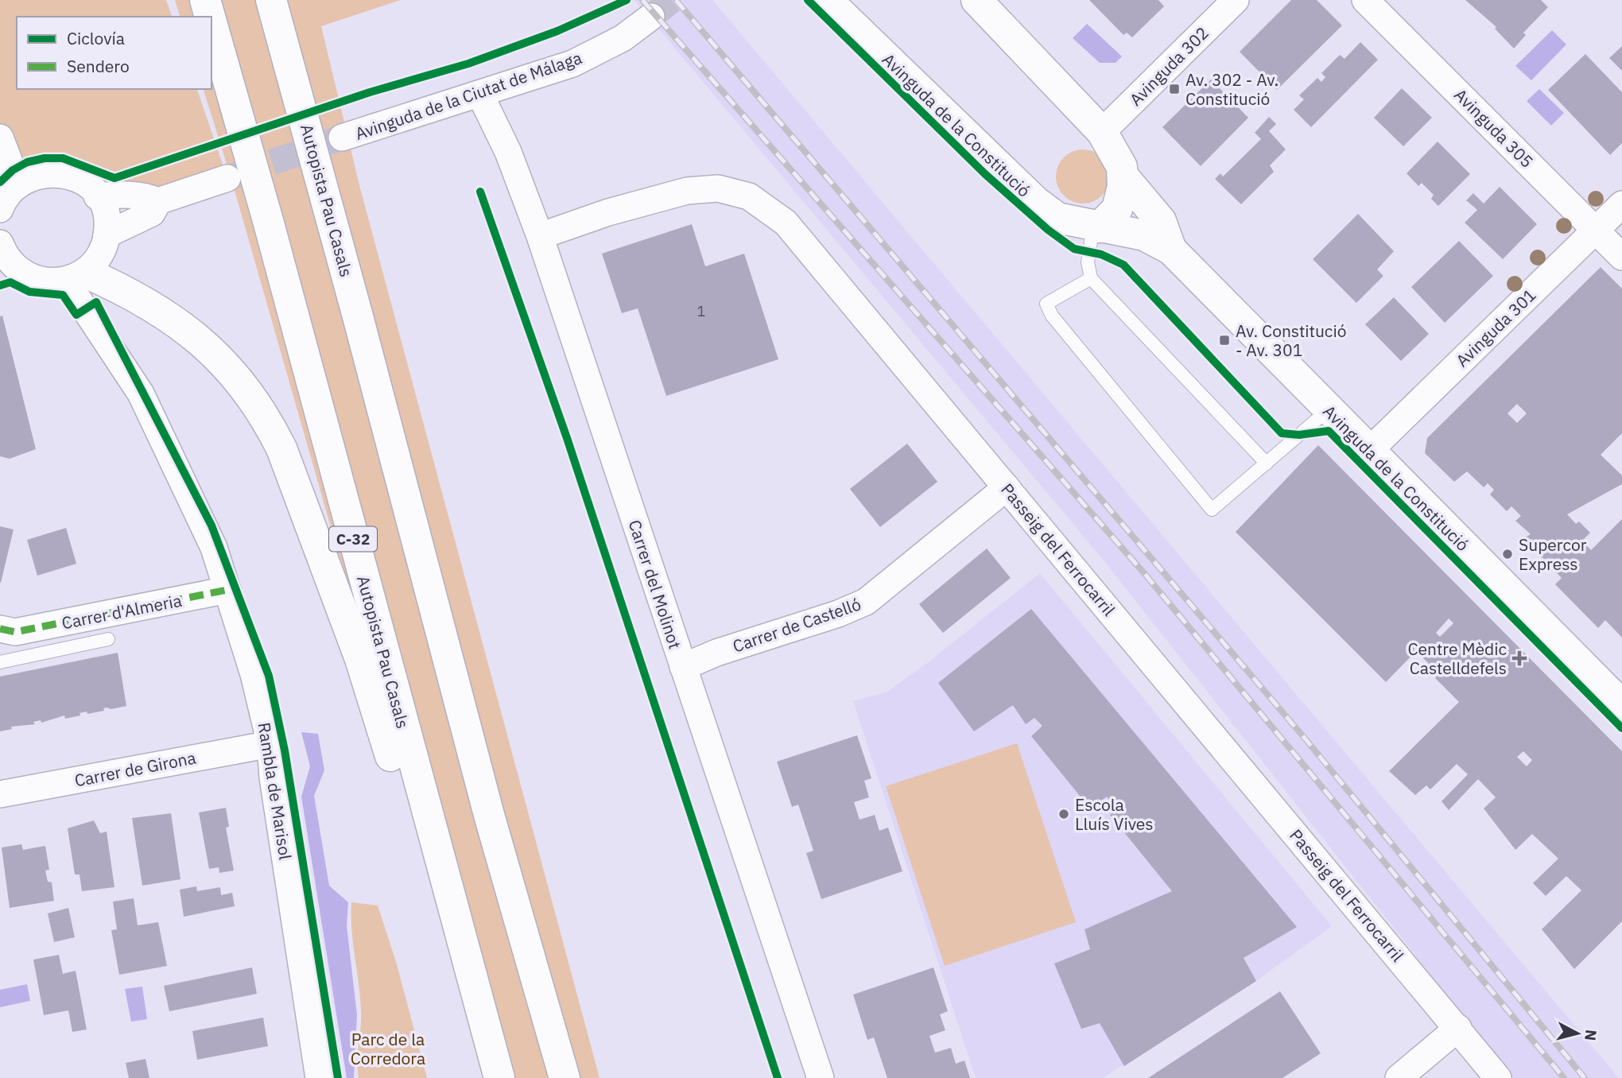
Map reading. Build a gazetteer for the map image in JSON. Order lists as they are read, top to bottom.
{
  "streets": {
    "main road": ["Avinguda de la Constitució", "Autopista Pau Casals", "C-32"],
    "street": [
      "Avinguda 302",
      "Avinguda de la Ciutat de Málaga",
      "Avinguda 305",
      "Avinguda 301",
      "Passeig del Ferrocarril",
      "Carrer del Molinot",
      "Carrer d'Almeria",
      "Carrer de Castelló",
      "Carrer de Girona",
      "Rambla de Marisol"
    ]
  },
  "crossings": [
    ["Avinguda 302", "Avinguda de la Constitució"],
    ["Avinguda de la Ciutat de Málaga", "Carrer del Molinot"],
    ["Avinguda de la Constitució", "Avinguda 301"],
    ["Avinguda 305", "Avinguda 301"],
    ["Passeig del Ferrocarril", "Carrer del Molinot"],
    ["Passeig del Ferrocarril", "Carrer de Castelló"],
    ["Carrer del Molinot", "Carrer de Castelló"],
    ["Carrer d'Almeria", "Rambla de Marisol"],
    ["Carrer de Girona", "Rambla de Marisol"]
  ],
  "parks": ["Parc de la Corredora"],
  "places": {
    "transit": ["Av. 302 - Av. Constitució", "Av. Constitució - Av. 301"],
    "other": ["Supercor Express", "Escola Lluís Vives"],
    "health": ["Centre Mèdic Castelldefels"]
  },
  "house_numbers": ["1"],
  "legend": ["Ciclovía", "Sendero"],
  "north": "right"
}
